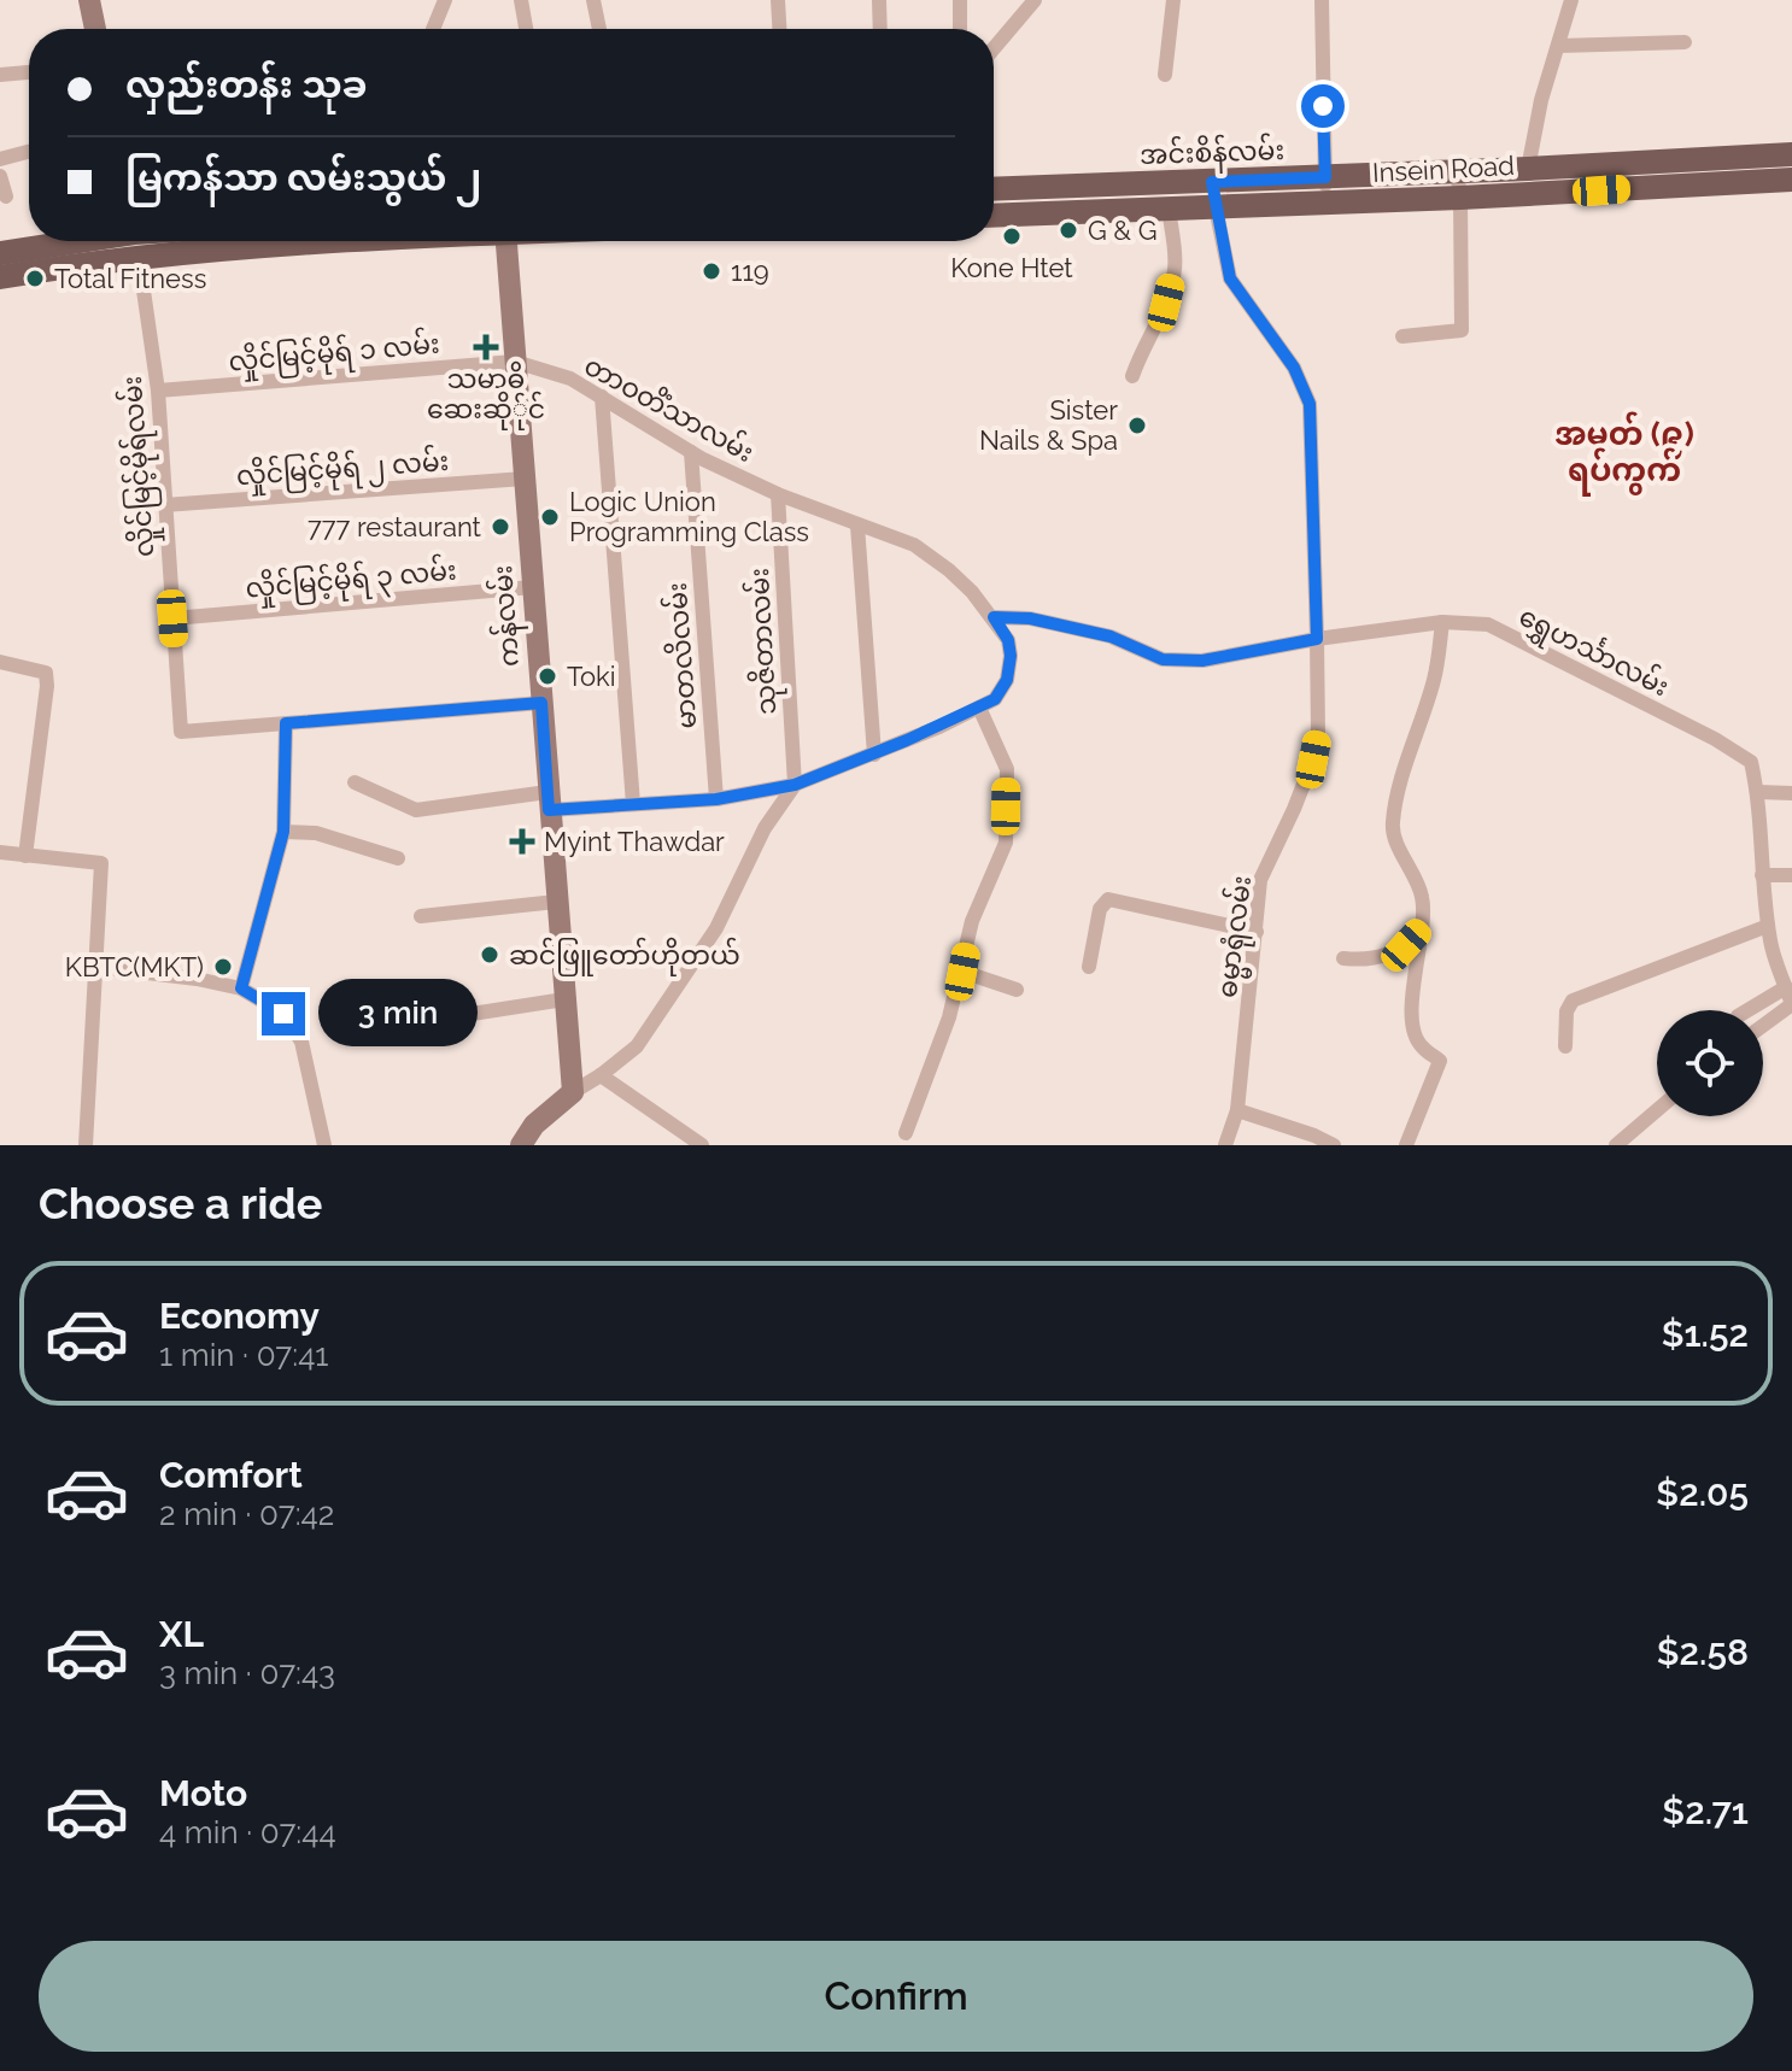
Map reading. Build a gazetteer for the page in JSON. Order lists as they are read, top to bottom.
{
  "streets": {
    "main road": ["အင်းစိန်လမ်း", "Insein Road", "ကန်လမ်း"],
    "street": [
      "လှိုင်မြင့်မိုရ် ၁ လမ်း",
      "တာဝတိံသာလမ်း",
      "လှိုင်မြင့်မိုရ်လမ်း",
      "လှိုင်မြင့်မိုရ် ၂ လမ်း",
      "လှိုင်မြင့်မိုရ် ၃ လမ်း",
      "သုဇိတာလမ်း",
      "ရွှေဟင်္သာလမ်း",
      "မာတလိလမ်း",
      "ဓမ္မာရုံလမ်း"
    ]
  },
  "crossings": [
    ["အင်းစိန်လမ်း", "Insein Road"],
    ["အင်းစိန်လမ်း", "ဓမ္မာရုံလမ်း"],
    ["Insein Road", "ဓမ္မာရုံလမ်း"],
    ["လှိုင်မြင့်မိုရ် ၁ လမ်း", "တာဝတိံသာလမ်း"],
    ["လှိုင်မြင့်မိုရ် ၁ လမ်း", "လှိုင်မြင့်မိုရ်လမ်း"],
    ["လှိုင်မြင့်မိုရ် ၁ လမ်း", "ကန်လမ်း"],
    ["တာဝတိံသာလမ်း", "ကန်လမ်း"],
    ["တာဝတိံသာလမ်း", "သုဇိတာလမ်း"],
    ["တာဝတိံသာလမ်း", "ရွှေဟင်္သာလမ်း"],
    ["တာဝတိံသာလမ်း", "မာတလိလမ်း"],
    ["လှိုင်မြင့်မိုရ်လမ်း", "လှိုင်မြင့်မိုရ် ၂ လမ်း"],
    ["လှိုင်မြင့်မိုရ်လမ်း", "လှိုင်မြင့်မိုရ် ၃ လမ်း"],
    ["လှိုင်မြင့်မိုရ် ၂ လမ်း", "ကန်လမ်း"],
    ["လှိုင်မြင့်မိုရ် ၃ လမ်း", "ကန်လမ်း"],
    ["ရွှေဟင်္သာလမ်း", "ဓမ္မာရုံလမ်း"]
  ],
  "districts": ["အမှတ် (၉) ရပ်ကွက်"],
  "places": {
    "other": [
      "G & G",
      "Kone Htet",
      "119",
      "Total Fitness",
      "Sister Nails & Spa",
      "Logic Union Programming Class",
      "777 restaurant",
      "Toki",
      "ဆင်ဖြူတော်ဟိုတယ်",
      "KBTC(MKT)"
    ],
    "health": ["သမာဓိ ဆေးဆို်ုင်", "Myint Thawdar"]
  },
  "page": {
    "banner": ["လှည်းတန်း သုခ", "မြကန်သာ လမ်းသွယ် ၂"],
    "bubble": "3 min",
    "heading": "Choose a ride",
    "list": [
      {
        "name": "Economy",
        "note": "1 min · 07:41",
        "value": "$1.52"
      },
      {
        "name": "Comfort",
        "note": "2 min · 07:42",
        "value": "$2.05"
      },
      {
        "name": "XL",
        "note": "3 min · 07:43",
        "value": "$2.58"
      },
      {
        "name": "Moto",
        "note": "4 min · 07:44",
        "value": "$2.71"
      }
    ],
    "buttons": "Confirm"
  }
}
